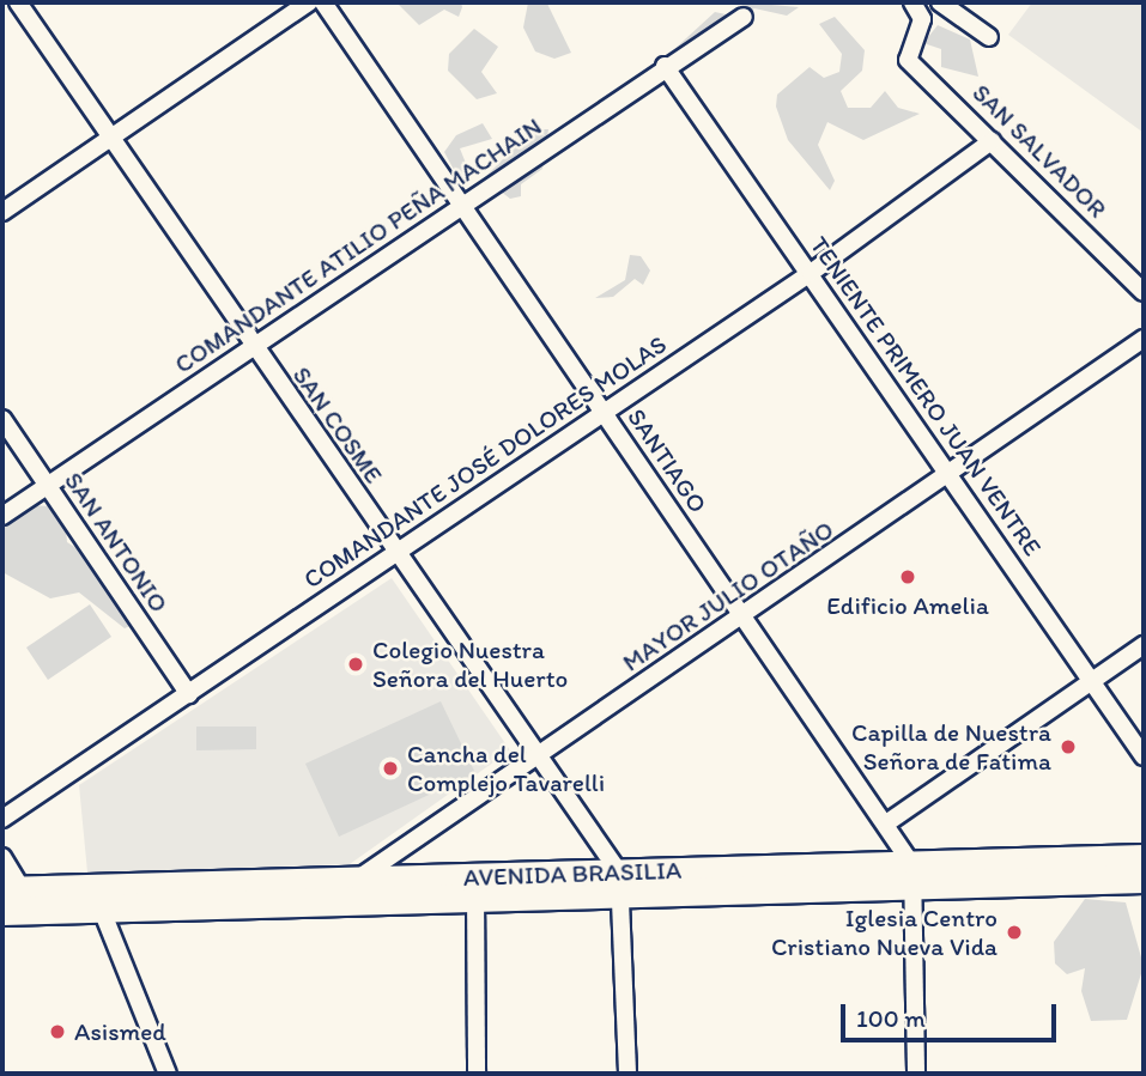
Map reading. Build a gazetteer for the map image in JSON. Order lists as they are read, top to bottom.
{
  "streets": {
    "main road": ["AVENIDA BRASILIA"],
    "street": [
      "SAN SALVADOR",
      "COMANDANTE ATILIO PEÑA MACHAIN",
      "TENIENTE PRIMERO JUAN VENTRE",
      "SAN COSME",
      "SANTIAGO",
      "COMANDANTE JOSÉ DOLORES MOLAS",
      "SAN ANTONIO",
      "MAYOR JULIO OTAÑO"
    ]
  },
  "crossings": [
    ["SAN SALVADOR", "COMANDANTE JOSÉ DOLORES MOLAS"],
    ["COMANDANTE ATILIO PEÑA MACHAIN", "TENIENTE PRIMERO JUAN VENTRE"],
    ["COMANDANTE ATILIO PEÑA MACHAIN", "SAN COSME"],
    ["COMANDANTE ATILIO PEÑA MACHAIN", "SANTIAGO"],
    ["COMANDANTE ATILIO PEÑA MACHAIN", "SAN ANTONIO"],
    ["TENIENTE PRIMERO JUAN VENTRE", "COMANDANTE JOSÉ DOLORES MOLAS"],
    ["TENIENTE PRIMERO JUAN VENTRE", "MAYOR JULIO OTAÑO"],
    ["SAN COSME", "COMANDANTE JOSÉ DOLORES MOLAS"],
    ["SAN COSME", "MAYOR JULIO OTAÑO"],
    ["SAN COSME", "AVENIDA BRASILIA"],
    ["SANTIAGO", "COMANDANTE JOSÉ DOLORES MOLAS"],
    ["SANTIAGO", "MAYOR JULIO OTAÑO"],
    ["SANTIAGO", "AVENIDA BRASILIA"],
    ["COMANDANTE JOSÉ DOLORES MOLAS", "SAN ANTONIO"],
    ["MAYOR JULIO OTAÑO", "AVENIDA BRASILIA"]
  ],
  "places": [
    "Edificio Amelia",
    "Colegio Nuestra Señora del Huerto",
    "Capilla de Nuestra Señora de Fatima",
    "Cancha del Complejo Tavarelli",
    "Iglesia Centro Cristiano Nueva Vida",
    "Asismed"
  ],
  "scale_bar": "100 m"
}
